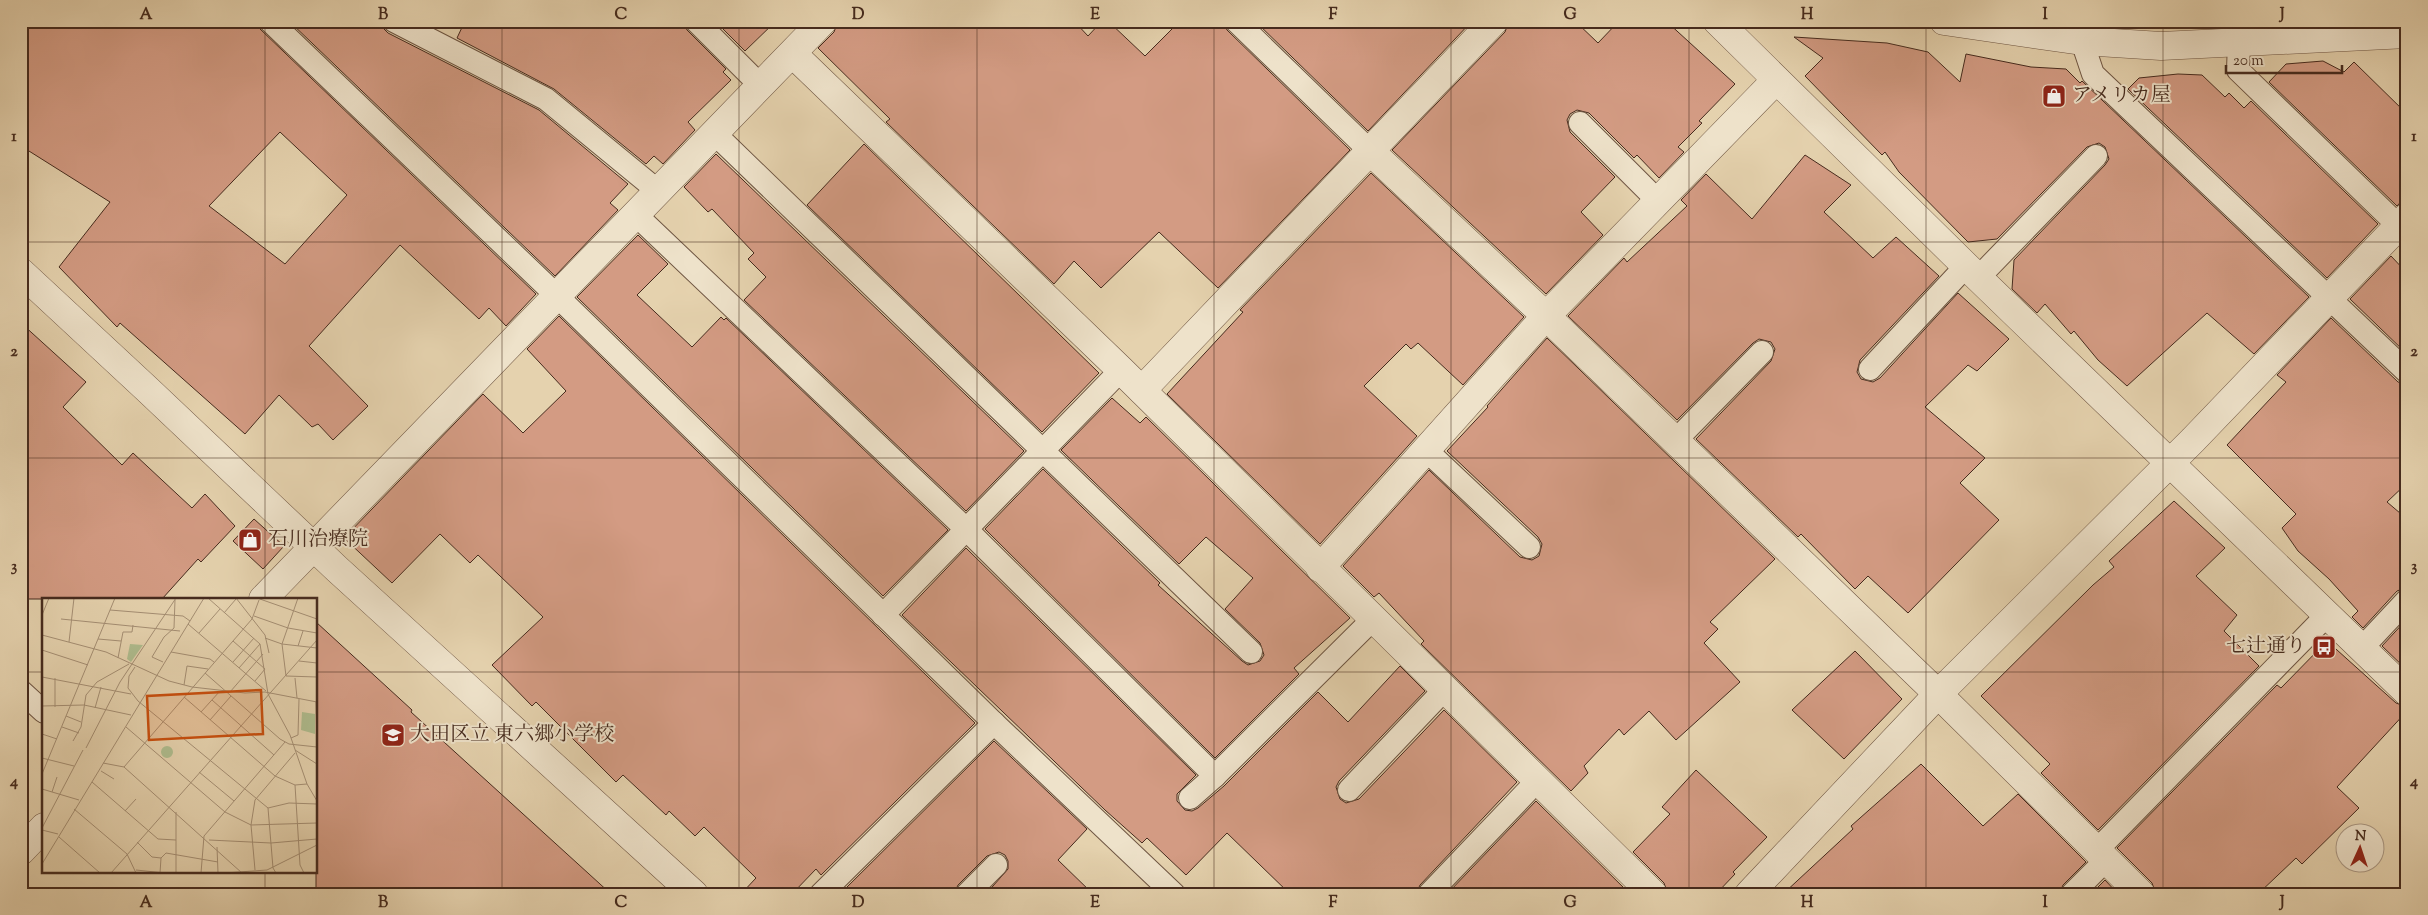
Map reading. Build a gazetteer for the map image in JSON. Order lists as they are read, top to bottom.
{
  "places": {
    "shop": ["アメリカ屋", "石川治療院"],
    "bus stop": ["七辻通り"],
    "school or university": ["大田区立 東六郷小学校"]
  },
  "scale_bar": "20 m",
  "north": "top",
  "grid": {
    "columns": [
      "A",
      "B",
      "C",
      "D",
      "E",
      "F",
      "G",
      "H",
      "I",
      "J"
    ],
    "rows": [
      "1",
      "2",
      "3",
      "4"
    ]
  }
}
